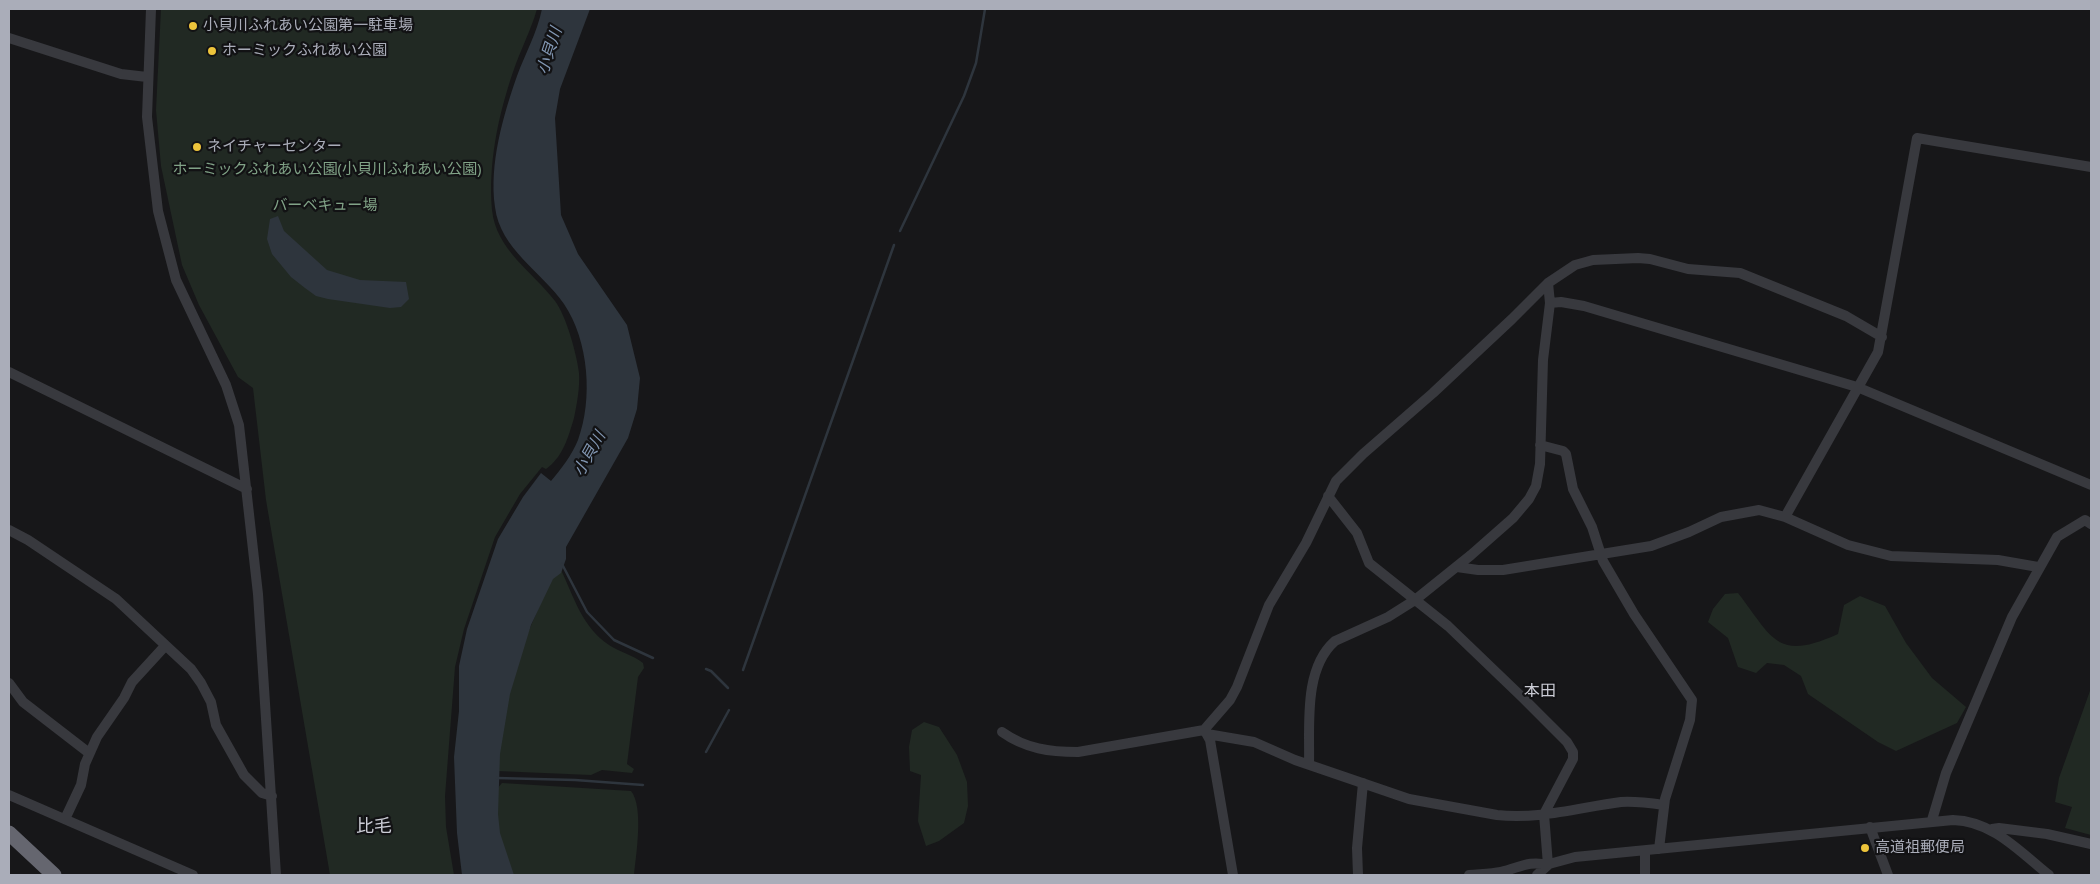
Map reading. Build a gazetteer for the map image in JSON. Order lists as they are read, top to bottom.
{
  "districts": ["本田", "比毛"],
  "water": ["小貝川"],
  "parks": ["ホーミックふれあい公園(小貝川ふれあい公園)", "バーベキュー場"],
  "places": [
    "小貝川ふれあい公園第一駐車場",
    "ホーミックふれあい公園",
    "ネイチャーセンター",
    "高道祖郵便局"
  ]
}
